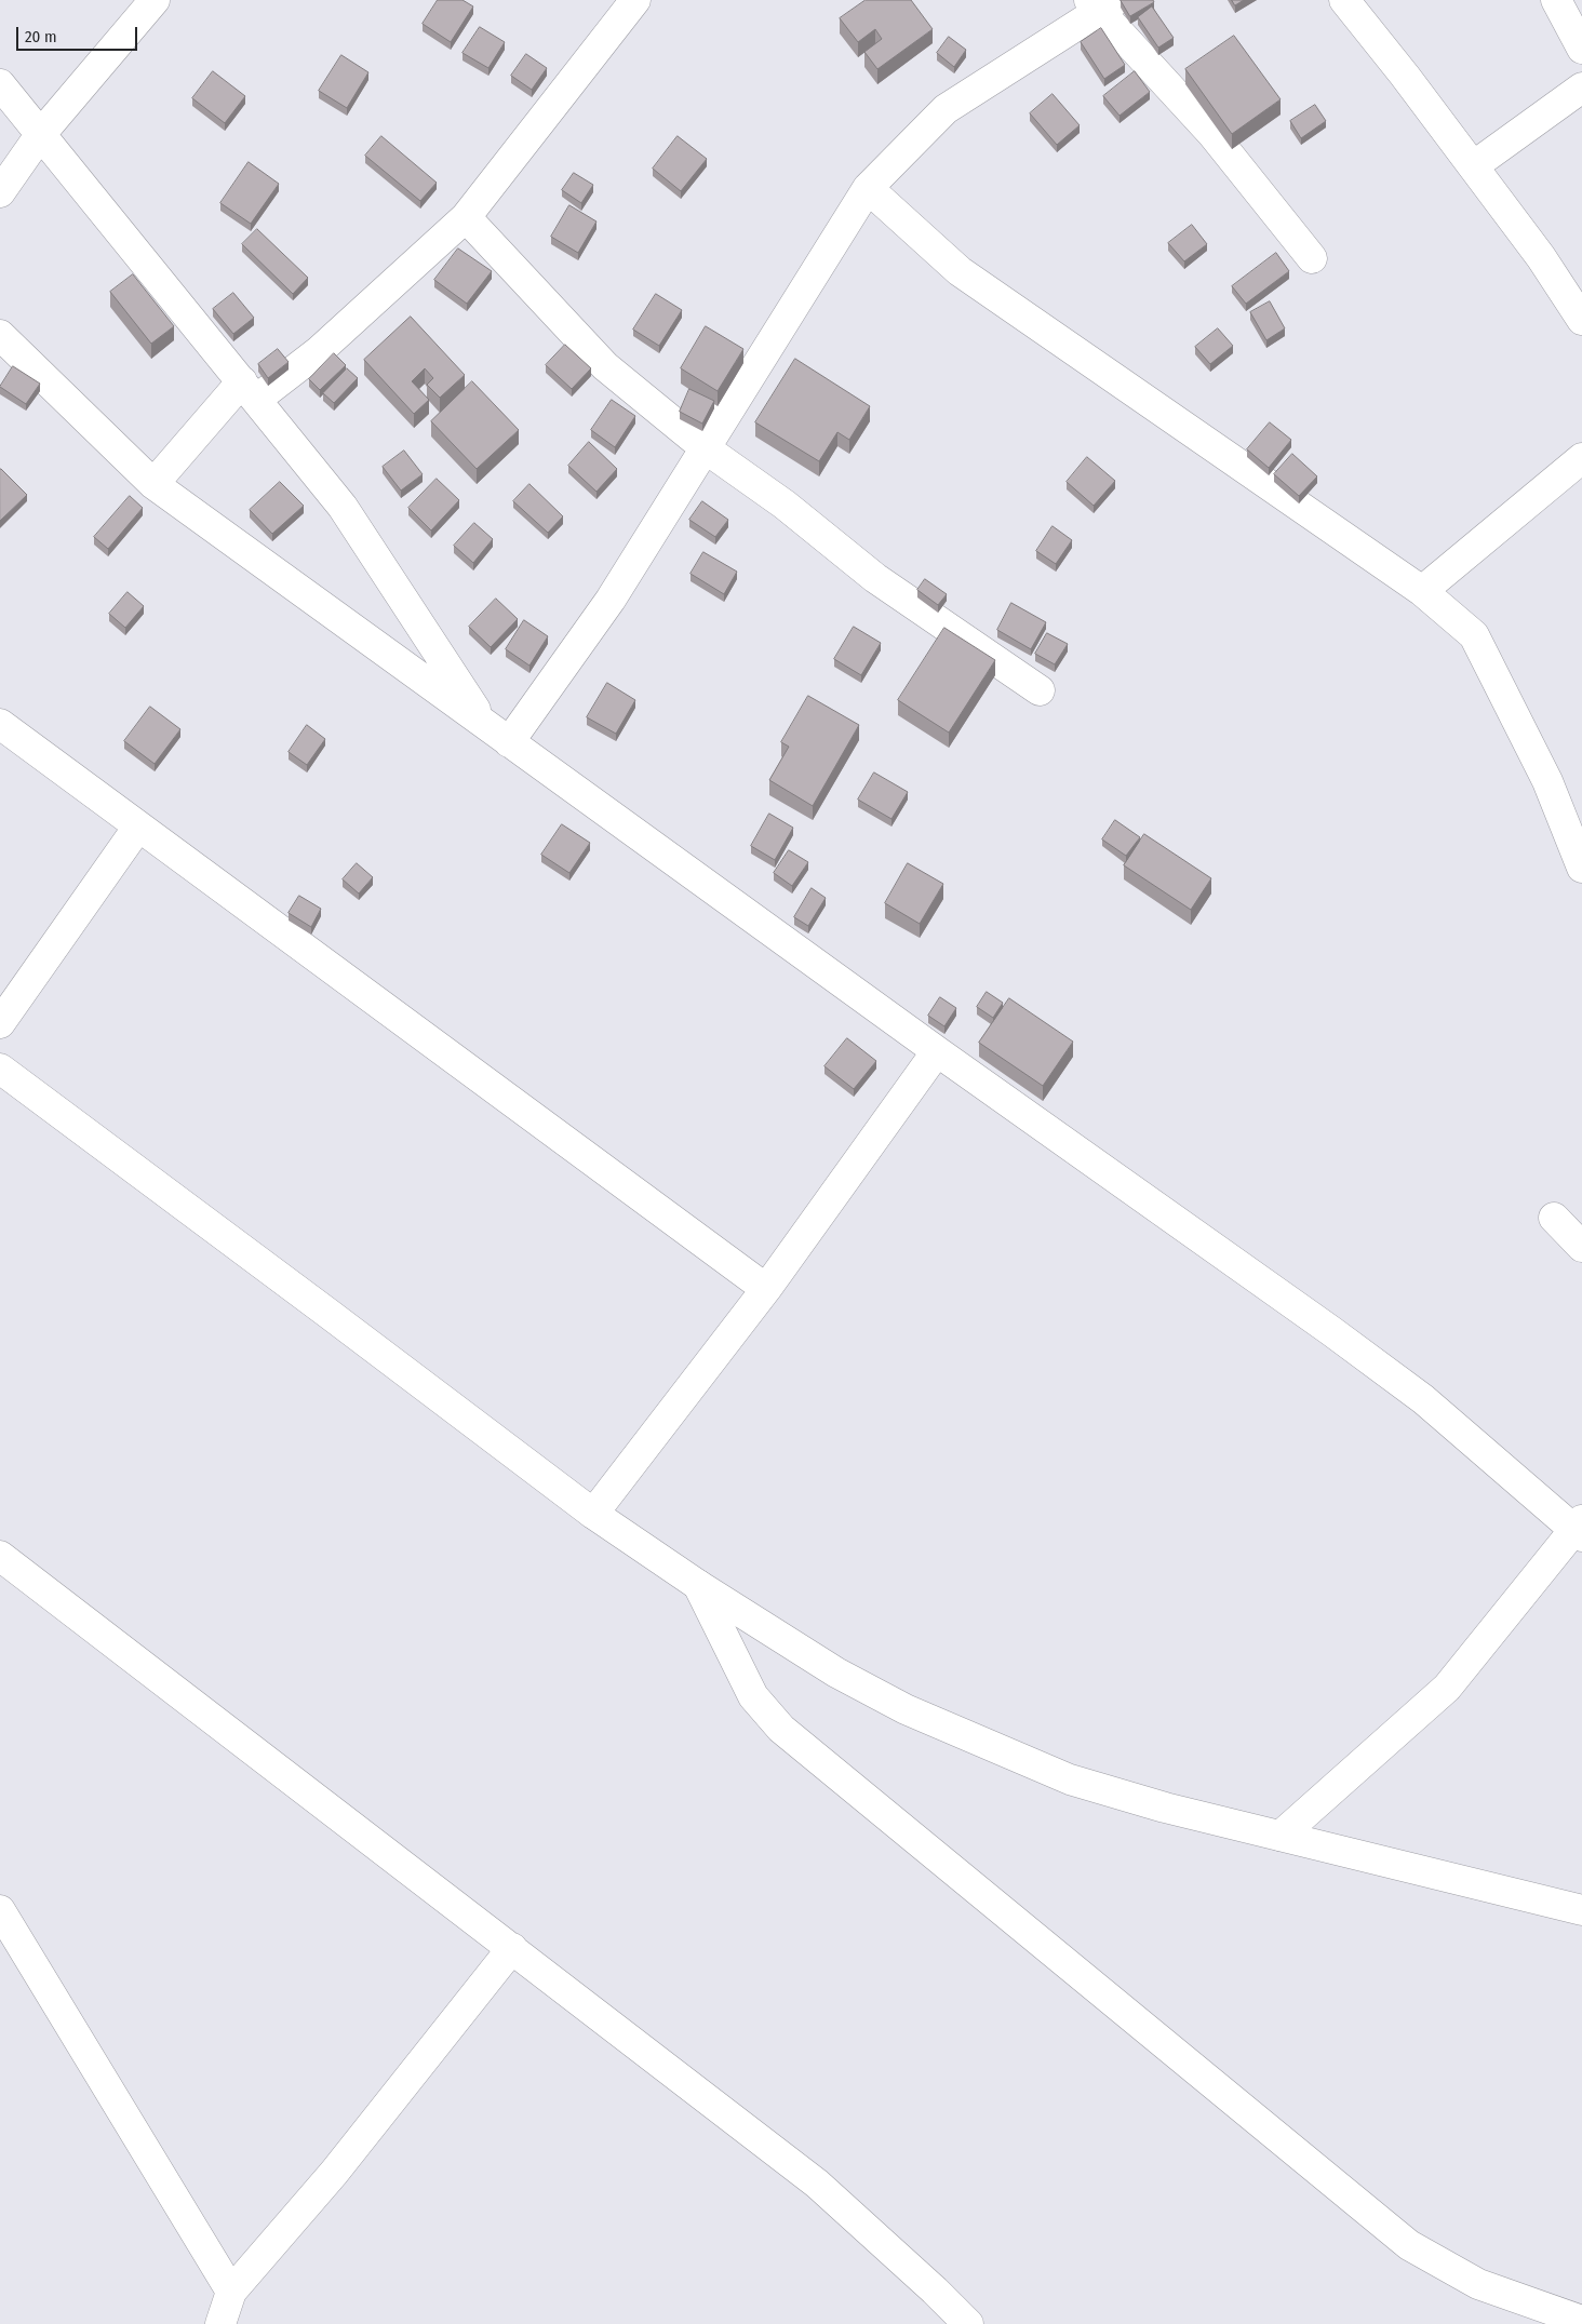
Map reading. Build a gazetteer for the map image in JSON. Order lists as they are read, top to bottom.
{
  "scale_bar": "20 m"
}
